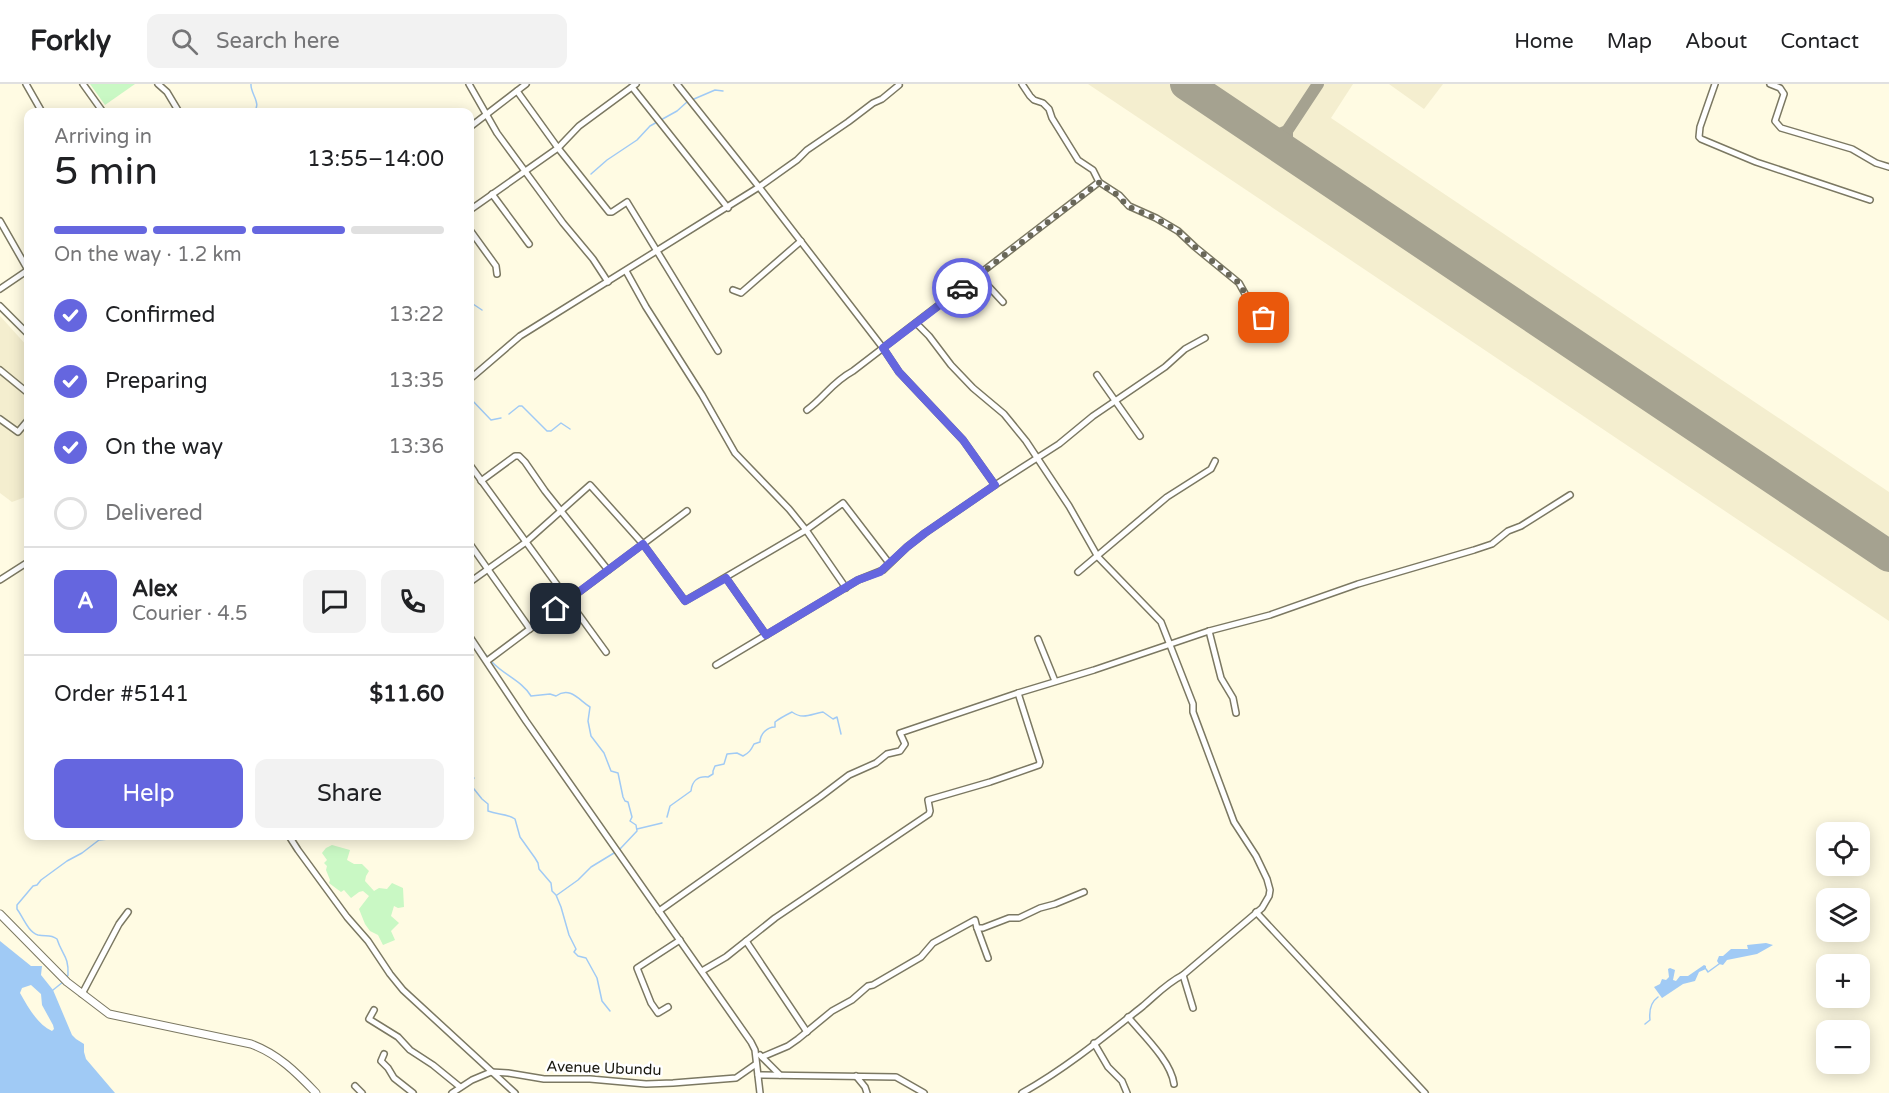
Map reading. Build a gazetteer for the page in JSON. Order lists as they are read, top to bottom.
{
  "streets": {
    "street": ["Avenue Ubundu"]
  },
  "page": {
    "header": "Forkly",
    "search": "Search here",
    "nav": [
      "Home",
      "Map",
      "About",
      "Contact"
    ],
    "heading": ["5 min", "Arriving in", "13:55–14:00"],
    "panel": [
      "Alex",
      "Courier · 4.5",
      "Order #5141",
      "$11.60"
    ],
    "bar": "On the way · 1.2 km",
    "list": [
      ["Confirmed", "13:22"],
      ["Preparing", "13:35"],
      ["On the way", "13:36"],
      "Delivered"
    ],
    "round": "A",
    "buttons": ["Help", "Share"],
    "map_buttons": ["+", "−"]
  }
}
